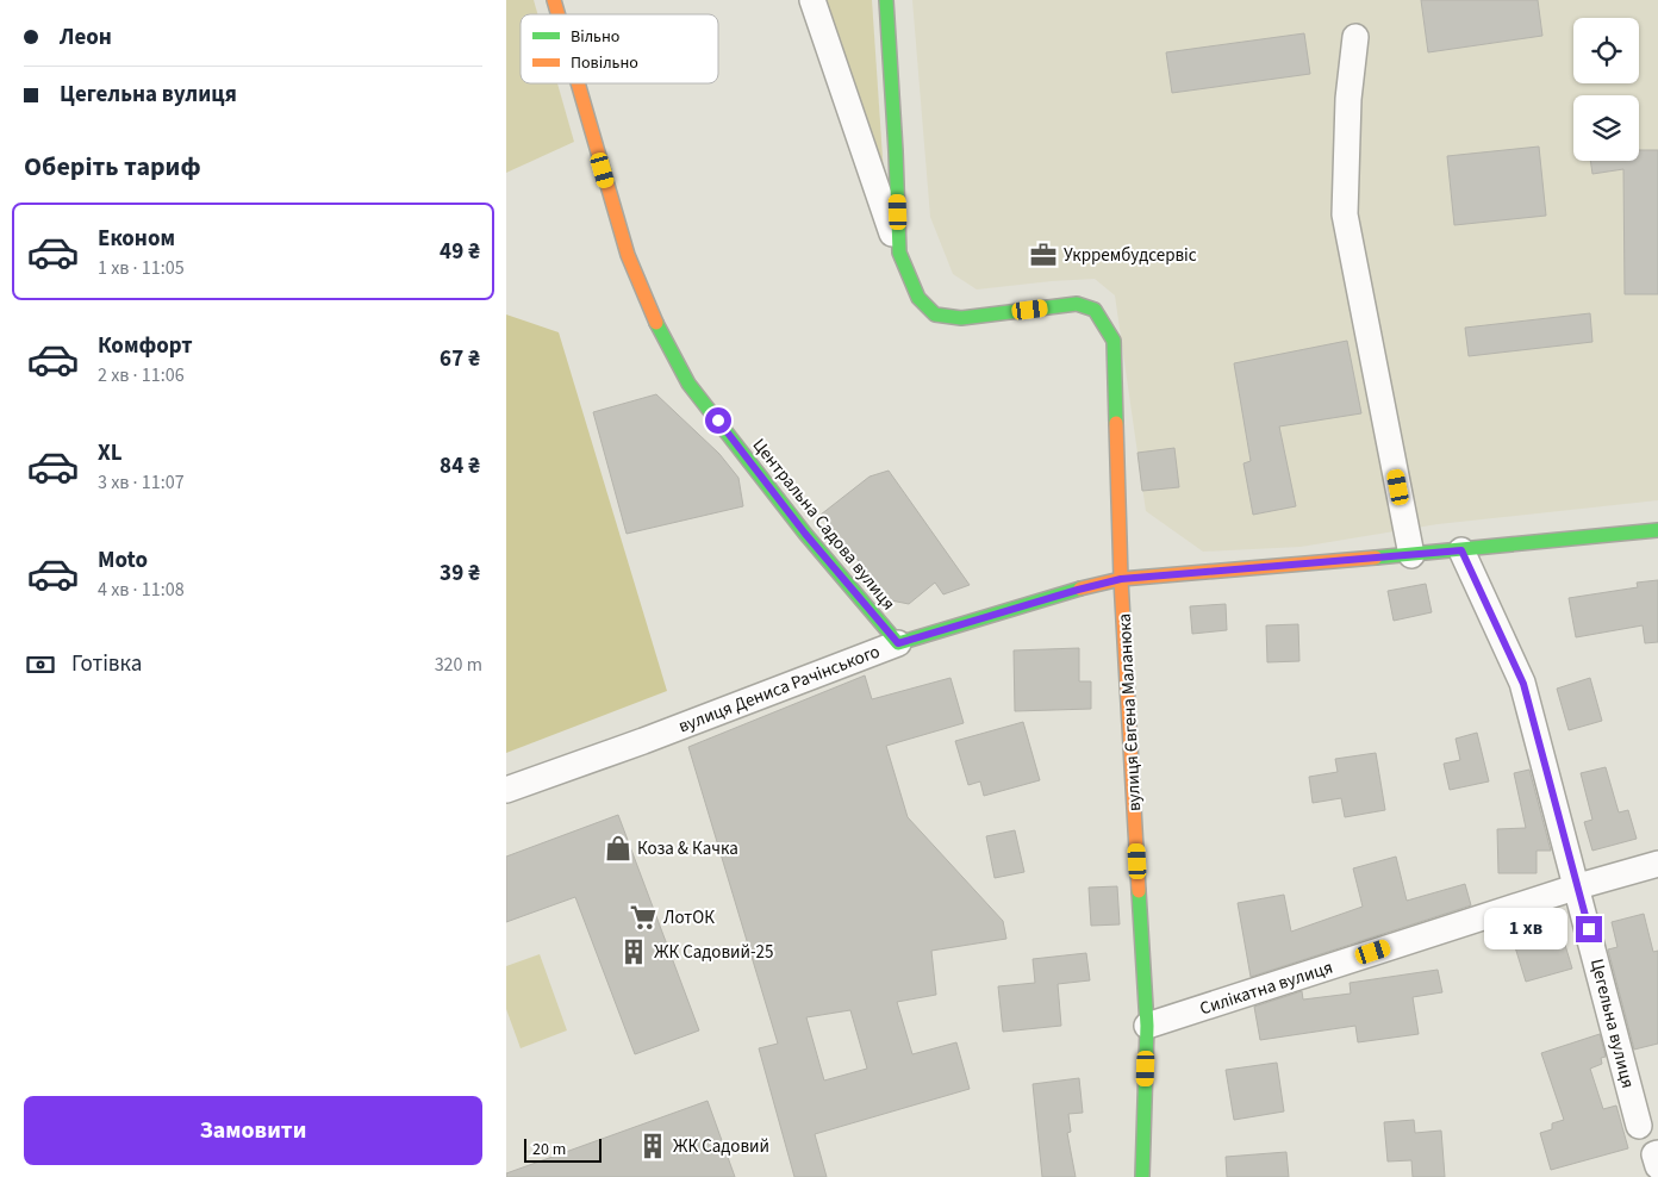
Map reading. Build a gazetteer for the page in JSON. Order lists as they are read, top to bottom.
{
  "streets": {
    "main road": ["Центральна Садова вулиця", "вулиця Дениса Рачінського", "вулиця Євгена Маланюка"],
    "street": ["Силікатна вулиця", "Цегельна вулиця"]
  },
  "crossings": [
    ["Центральна Садова вулиця", "вулиця Дениса Рачінського"],
    ["вулиця Дениса Рачінського", "вулиця Євгена Маланюка"],
    ["вулиця Дениса Рачінського", "Цегельна вулиця"],
    ["вулиця Євгена Маланюка", "Силікатна вулиця"],
    ["Силікатна вулиця", "Цегельна вулиця"]
  ],
  "places": {
    "office": ["Укррембудсервіс"],
    "shop": ["Коза & Качка"],
    "supermarket": ["ЛотОК"],
    "building": ["ЖК Садовий-25", "ЖК Садовий"]
  },
  "legend": ["Вільно", "Повільно"],
  "scale_bar": "20 m",
  "page": {
    "banner": ["Леон", "Цегельна вулиця"],
    "heading": "Оберіть тариф",
    "list": [
      {
        "name": "Економ",
        "note": "1 хв · 11:05",
        "value": "49 ₴"
      },
      {
        "name": "Комфорт",
        "note": "2 хв · 11:06",
        "value": "67 ₴"
      },
      {
        "name": "XL",
        "note": "3 хв · 11:07",
        "value": "84 ₴"
      },
      {
        "name": "Moto",
        "note": "4 хв · 11:08",
        "value": "39 ₴"
      }
    ],
    "pay": ["Готівка", "320 m"],
    "bubble": "1 хв",
    "buttons": "Замовити",
    "scale": "20 m"
  }
}
